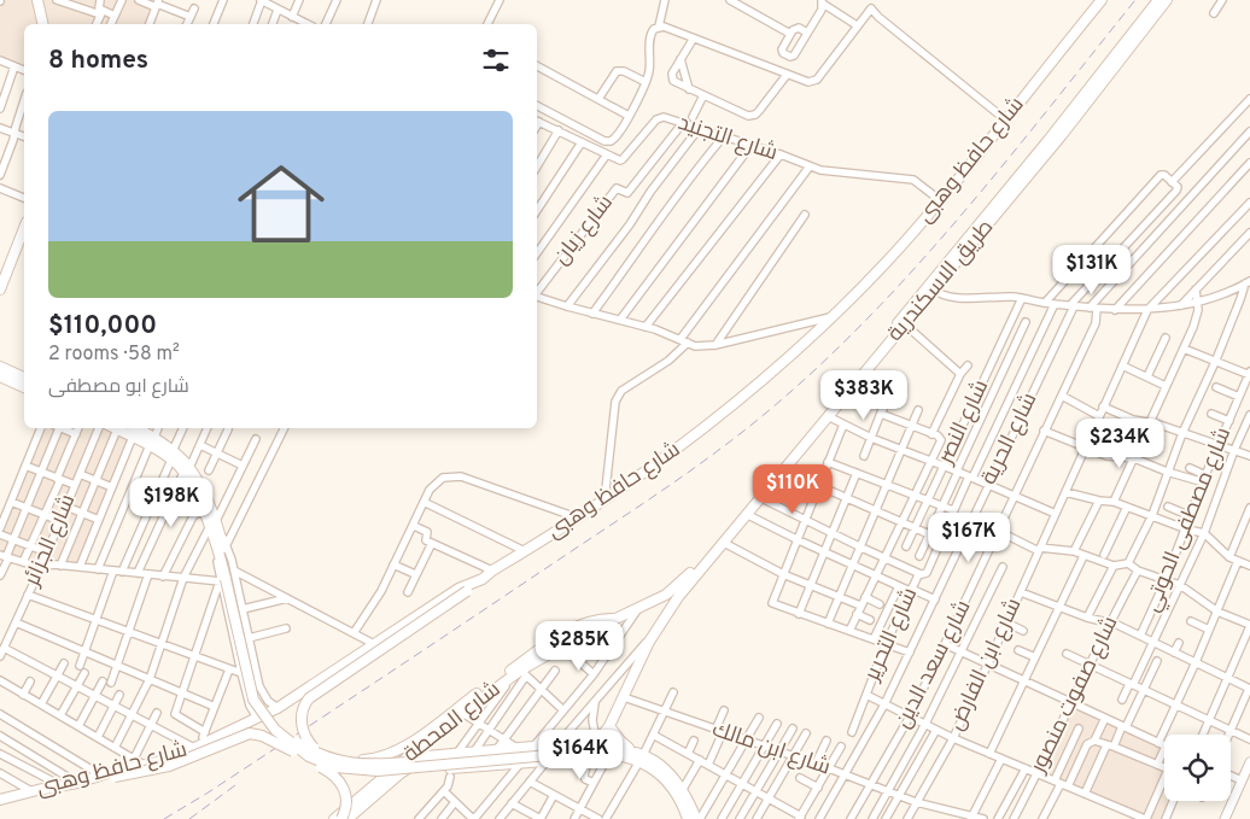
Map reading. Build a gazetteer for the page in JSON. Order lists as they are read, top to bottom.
{
  "streets": {
    "main road": ["شارع حافظ وهبى", "طريق الاسكندرية", "شارع المحطة"],
    "street": [
      "شارع التجنيد",
      "شارع زيان",
      "شارع النصر",
      "شارع الحرية",
      "شارع مصطفى الحوتي",
      "شارع الجزائر",
      "شارع التحرير",
      "شارع سعد الدين",
      "شارع ابن الفارض",
      "شارع صفوت منصور",
      "شارع ابن مالك"
    ]
  },
  "crossings": [
    ["شارع التجنيد", "شارع حافظ وهبى"],
    ["شارع التجنيد", "شارع زيان"],
    ["طريق الاسكندرية", "شارع المحطة"],
    ["طريق الاسكندرية", "شارع ابن مالك"],
    ["شارع الحرية", "شارع ابن مالك"],
    ["شارع سعد الدين", "شارع ابن مالك"],
    ["شارع ابن الفارض", "شارع ابن مالك"]
  ],
  "page": {
    "heading": "8 homes",
    "list": [
      {
        "name": "$110,000",
        "note": "2 rooms · 58 m² · شارع ابو مصطفى"
      }
    ],
    "price": [
      "$131K",
      "$383K",
      "$234K",
      "$110K",
      "$198K",
      "$167K",
      "$285K",
      "$164K"
    ]
  }
}
